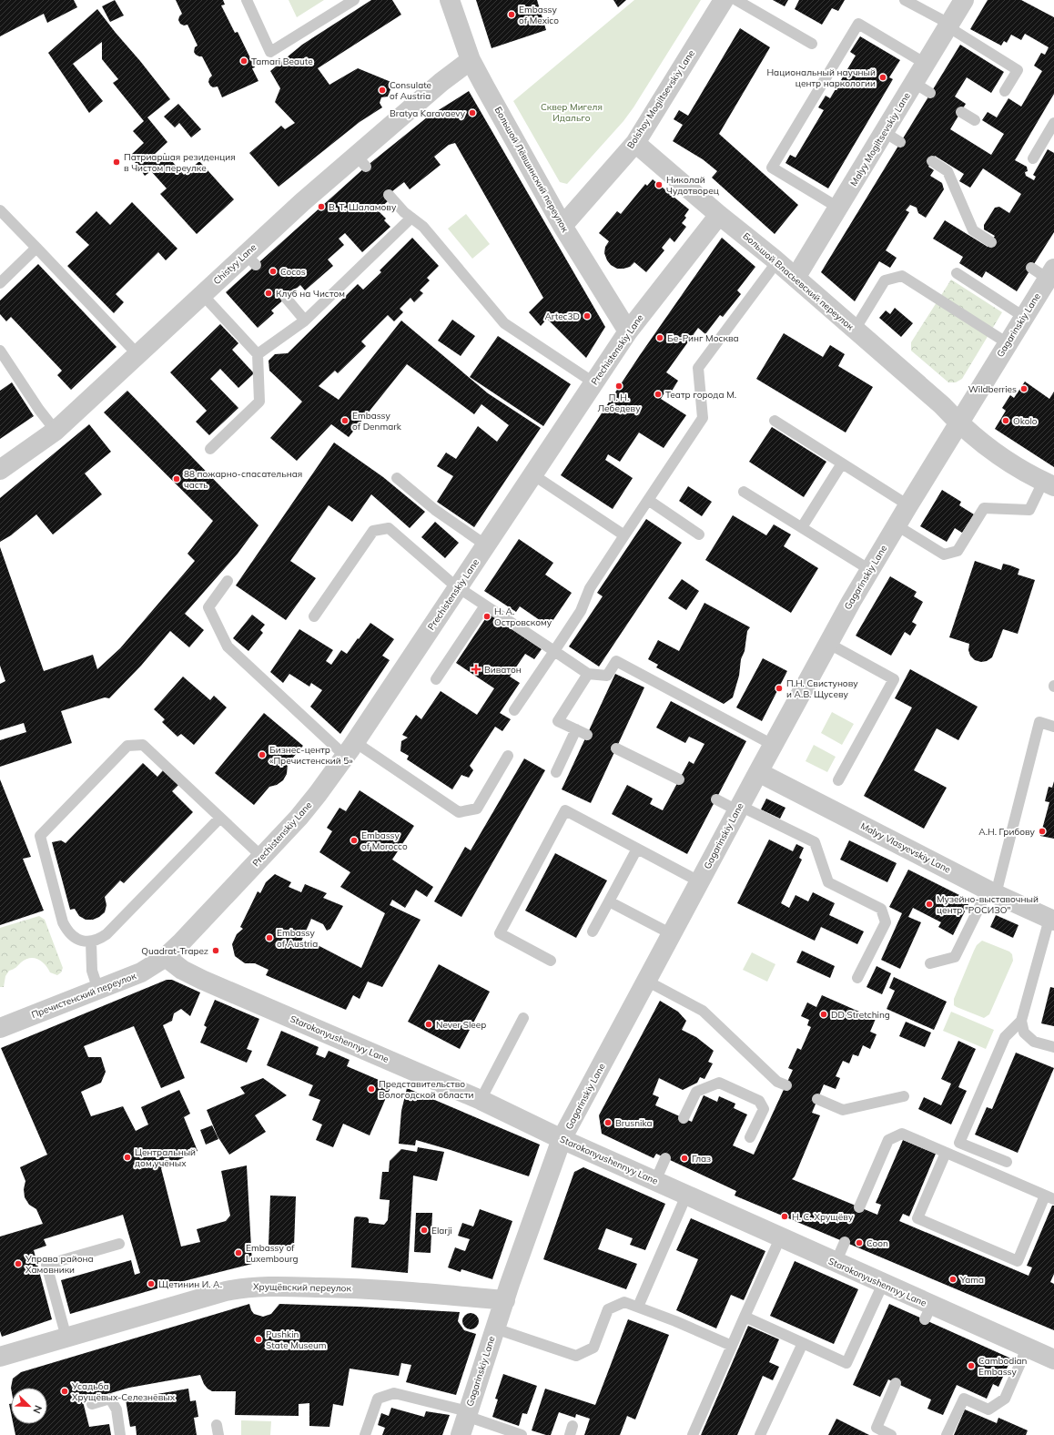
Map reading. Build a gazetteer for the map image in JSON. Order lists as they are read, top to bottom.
{
  "streets": {
    "street": [
      "Bolshoy Mogiltsevskiy Lane",
      "Malyy Mogiltsevskiy Lane",
      "Большой Лёвшинский переулок",
      "Chistyy Lane",
      "Большой Власьевский переулок",
      "Gagarinskiy Lane",
      "Prechistenskiy Lane",
      "Malyy Vlasyevskiy Lane",
      "Пречистенский переулок",
      "Starokonyushennyy Lane",
      "Хрущёвский переулок"
    ]
  },
  "crossings": [
    ["Bolshoy Mogiltsevskiy Lane", "Большой Лёвшинский переулок"],
    ["Bolshoy Mogiltsevskiy Lane", "Большой Власьевский переулок"],
    ["Malyy Mogiltsevskiy Lane", "Большой Власьевский переулок"],
    ["Большой Лёвшинский переулок", "Chistyy Lane"],
    ["Большой Лёвшинский переулок", "Prechistenskiy Lane"],
    ["Большой Власьевский переулок", "Gagarinskiy Lane"],
    ["Большой Власьевский переулок", "Prechistenskiy Lane"],
    ["Gagarinskiy Lane", "Malyy Vlasyevskiy Lane"],
    ["Gagarinskiy Lane", "Starokonyushennyy Lane"],
    ["Gagarinskiy Lane", "Хрущёвский переулок"],
    ["Prechistenskiy Lane", "Пречистенский переулок"],
    ["Prechistenskiy Lane", "Starokonyushennyy Lane"],
    ["Пречистенский переулок", "Starokonyushennyy Lane"]
  ],
  "parks": ["Сквер Мигеля Идальго"],
  "places": {
    "other": [
      "Embassy of Mexico",
      "Tamari Beaute",
      "Национальный научный центр наркологии",
      "Consulate of Austria",
      "Bratya Karavaevy",
      "Патриаршая резиденция в Чистом переулке",
      "Николай Чудотворец",
      "В. Т. Шаламову",
      "Cocos",
      "Клуб на Чистом",
      "Artec3D",
      "Бе-Ринг Москва",
      "П. Н. Лебедеву",
      "Wildberries",
      "Театр города М.",
      "Embassy of Denmark",
      "Okolo",
      "88 пожарно-спасательная часть",
      "Н. А. Островскому",
      "П.Н. Свистунову и А.В. Щусеву",
      "Бизнес-центр «Пречистенский 5»",
      "А.Н. Грибову",
      "Embassy of Morocco",
      "Музейно-выставочный центр \"РОСИЗО\"",
      "Embassy of Austria",
      "Quadrat-Trapez",
      "DD Stretching",
      "Never Sleep",
      "Представительство Вологодской области",
      "Brusnika",
      "Центральный дом учёных",
      "Глаз",
      "Н. С. Хрущёву",
      "Elarji",
      "Coon",
      "Embassy of Luxembourg",
      "Управа района Хамовники",
      "Yama",
      "Щетинин И. А.",
      "Pushkin State Museum",
      "Cambodian Embassy",
      "Усадьба Хрущёвых-Селезнёвых"
    ],
    "health": ["Виватон"]
  },
  "north": "bottom right"
}
